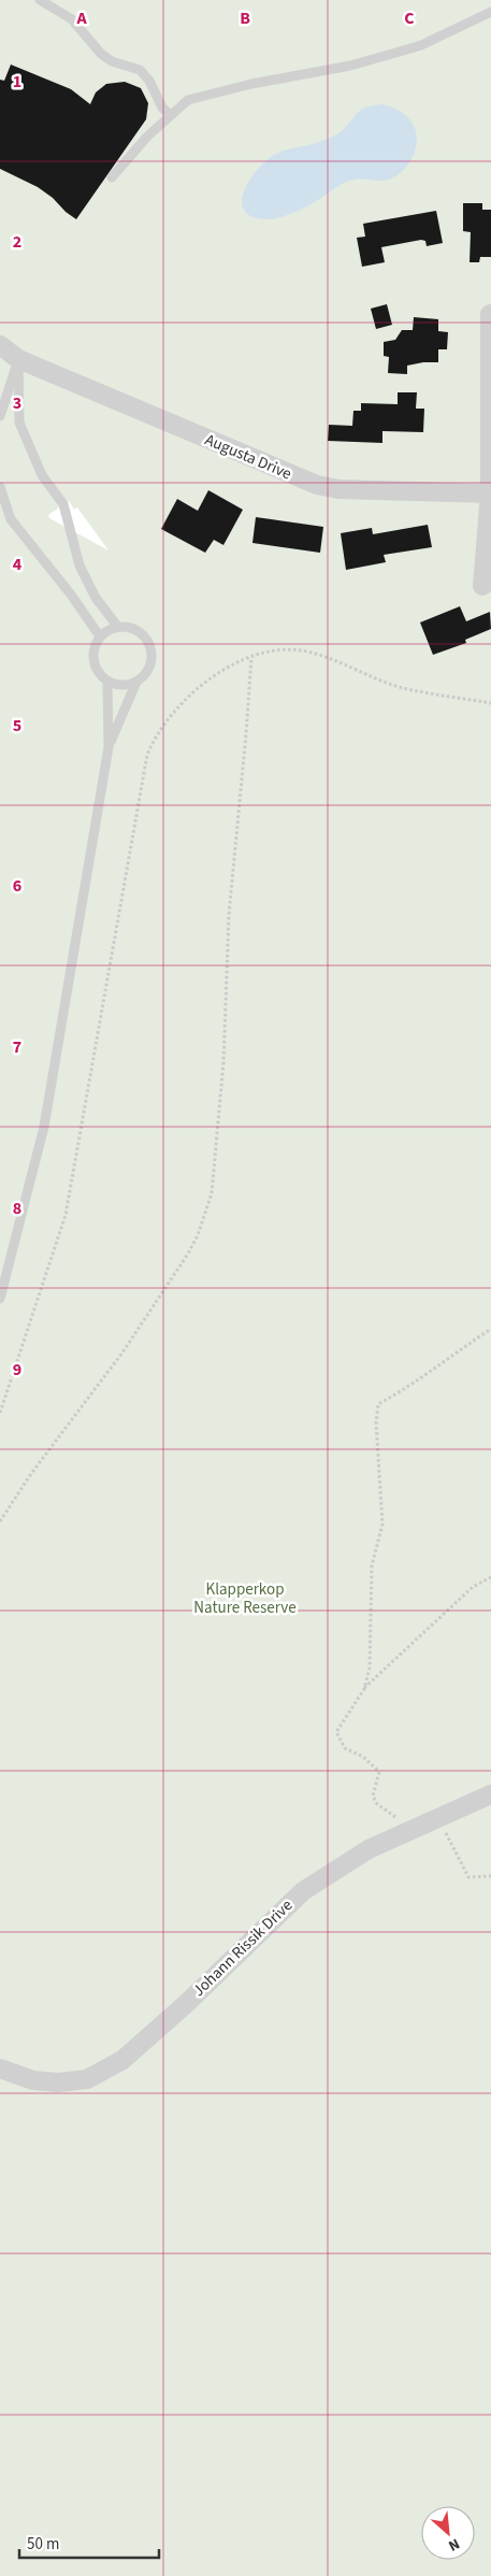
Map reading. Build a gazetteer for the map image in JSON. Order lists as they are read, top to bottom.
{
  "streets": {
    "street": ["Augusta Drive", "Johann Rissik Drive"]
  },
  "parks": ["Klapperkop Nature Reserve"],
  "scale_bar": "50 m",
  "north": "bottom right",
  "grid": {
    "columns": ["A", "B", "C"],
    "rows": [
      "1",
      "2",
      "3",
      "4",
      "5",
      "6",
      "7",
      "8",
      "9"
    ]
  }
}
